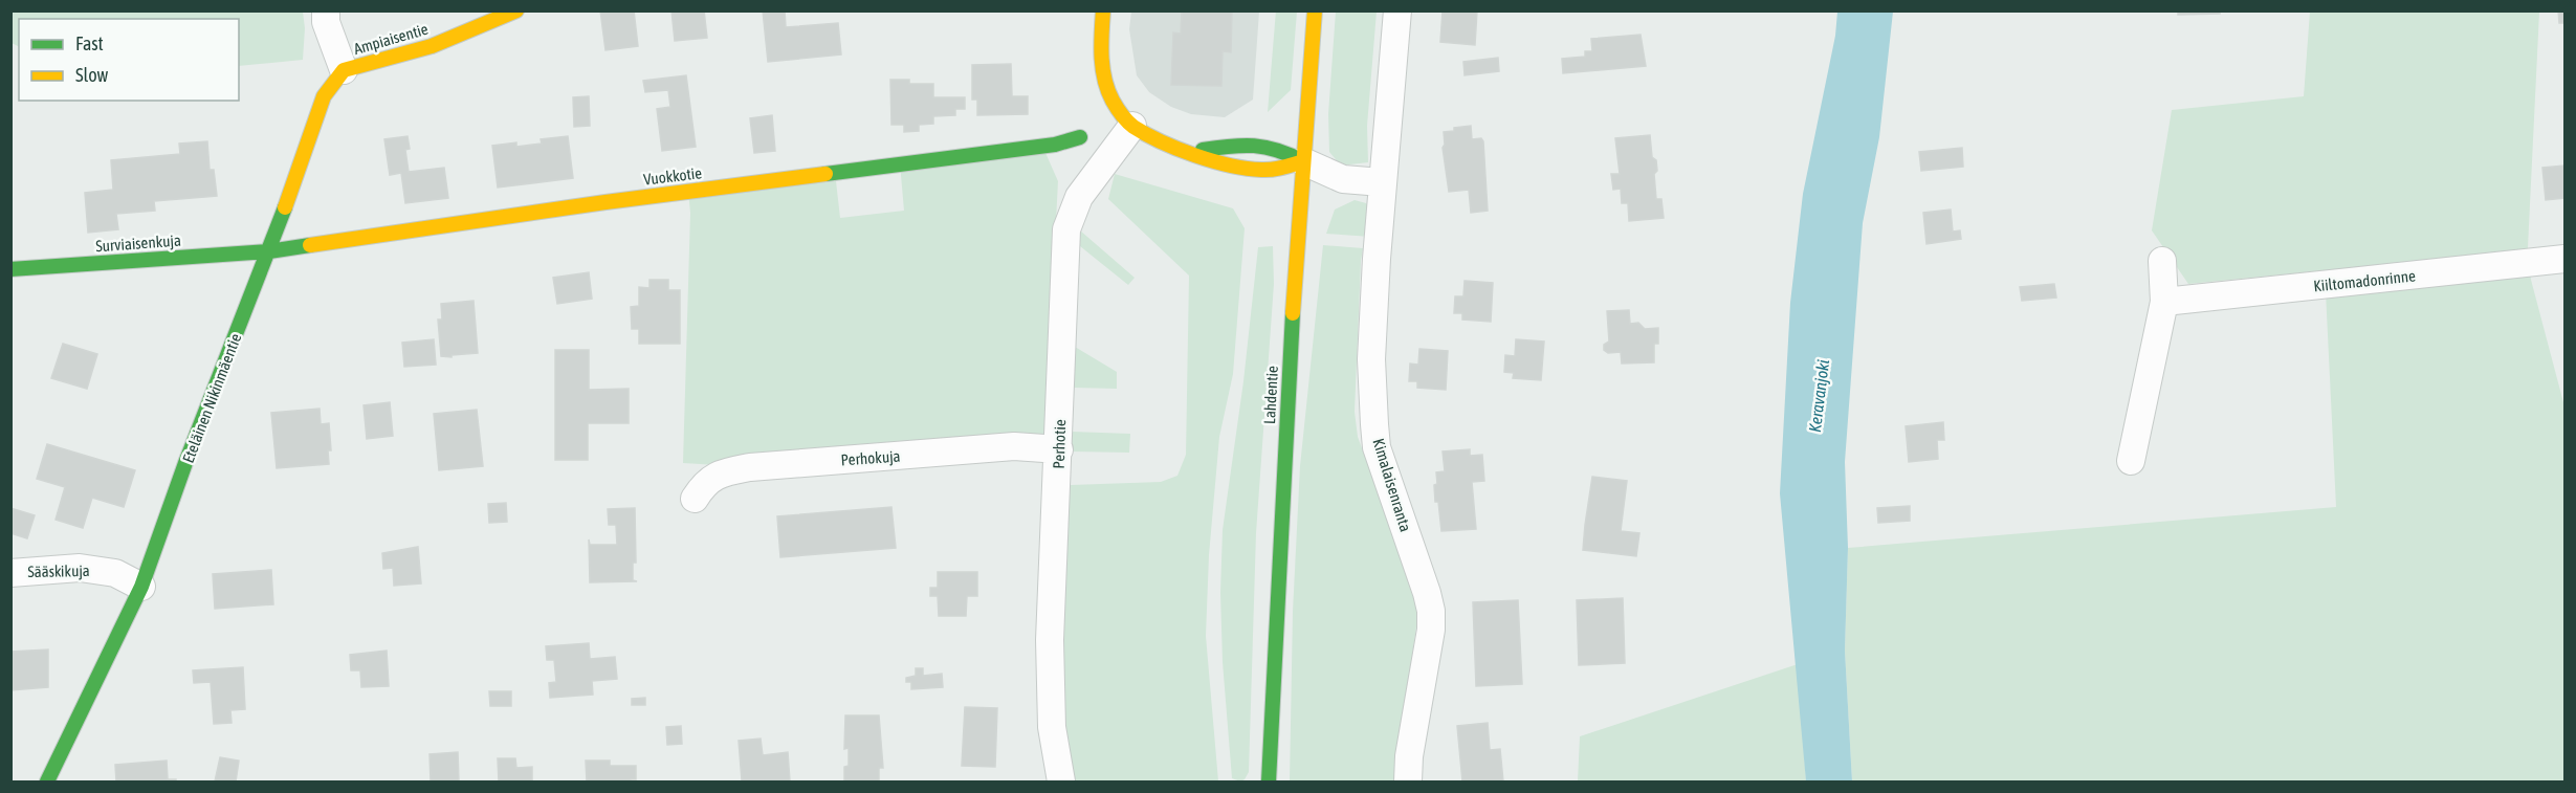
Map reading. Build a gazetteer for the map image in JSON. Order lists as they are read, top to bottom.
{
  "streets": {
    "street": [
      "Ampiaisentie",
      "Vuokkotie",
      "Surviaisenkuja",
      "Kiiltomadonrinne",
      "Lahdentie",
      "Eteläinen Nikinmäentie",
      "Perhotie",
      "Perhokuja",
      "Kimalaisenranta",
      "Sääskikuja"
    ]
  },
  "crossings": [
    ["Ampiaisentie", "Eteläinen Nikinmäentie"],
    ["Vuokkotie", "Surviaisenkuja"],
    ["Vuokkotie", "Eteläinen Nikinmäentie"],
    ["Surviaisenkuja", "Eteläinen Nikinmäentie"],
    ["Eteläinen Nikinmäentie", "Sääskikuja"],
    ["Perhotie", "Perhokuja"]
  ],
  "water": ["Keravanjoki"],
  "legend": ["Fast", "Slow"]
}
